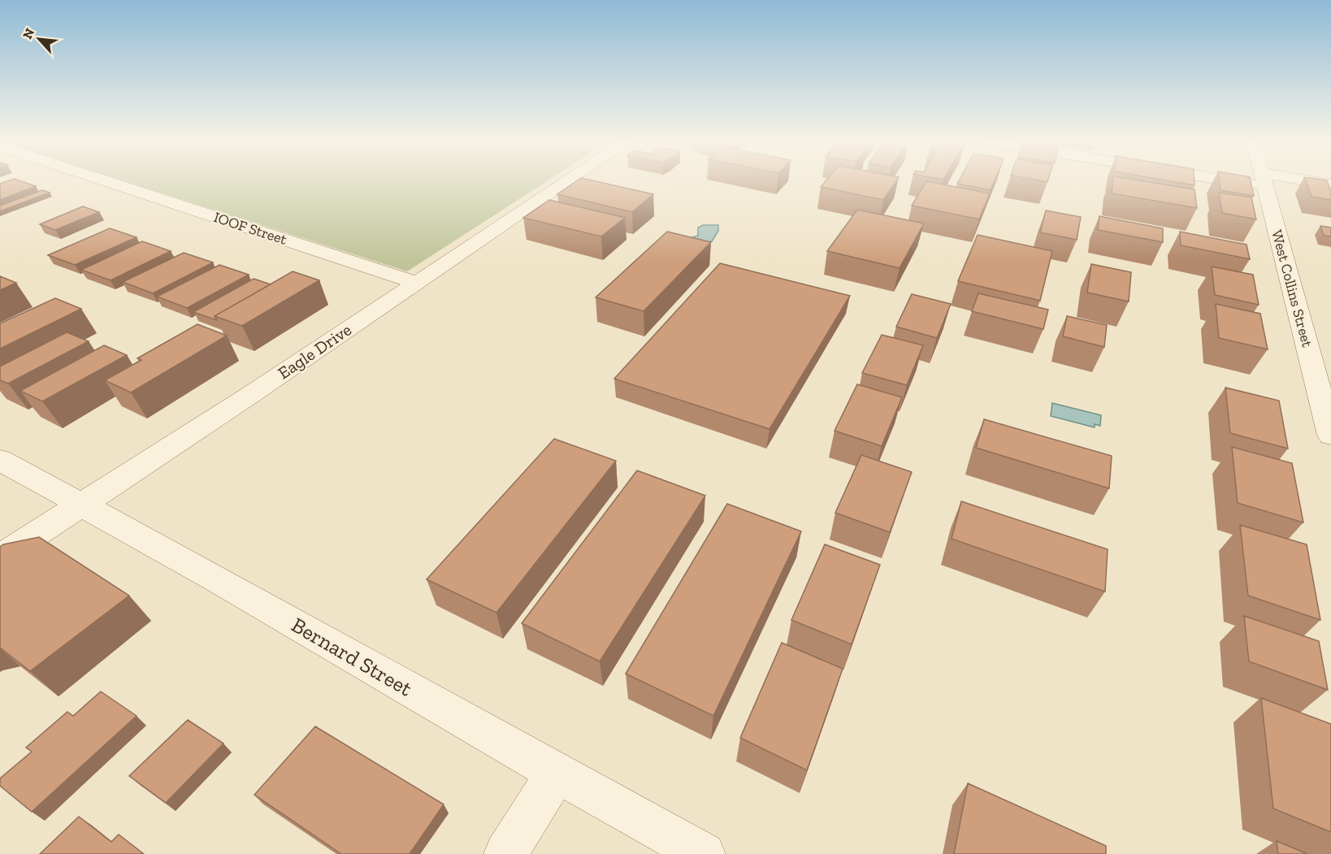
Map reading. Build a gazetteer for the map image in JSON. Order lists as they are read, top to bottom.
{
  "streets": {
    "street": [
      "IOOF Street",
      "West Collins Street",
      "Eagle Drive",
      "Bernard Street"
    ]
  },
  "crossings": [
    ["IOOF Street", "Eagle Drive"],
    ["Eagle Drive", "Bernard Street"]
  ],
  "north": "top left"
}
